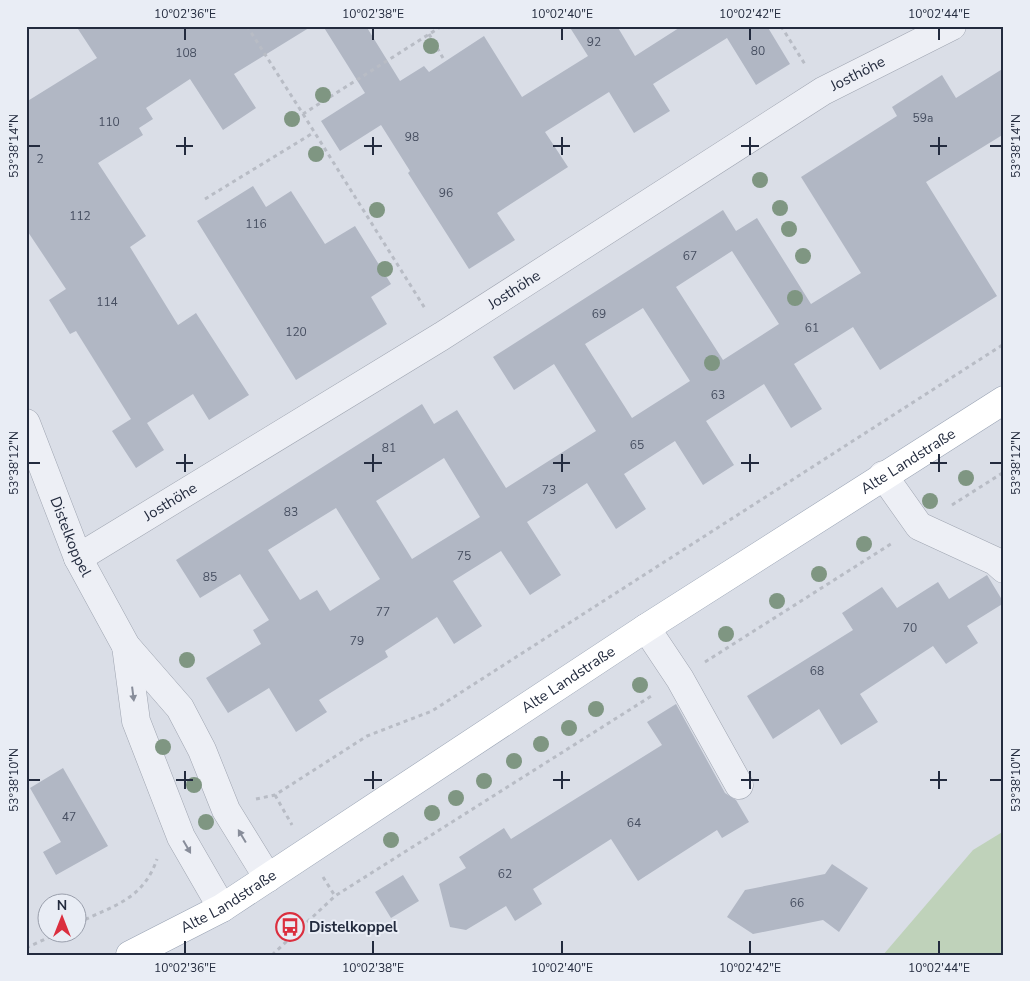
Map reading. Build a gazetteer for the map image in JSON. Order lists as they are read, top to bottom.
{
  "streets": {
    "main road": ["Alte Landstraße"],
    "street": ["Josthöhe", "Distelkoppel"]
  },
  "crossings": [
    ["Josthöhe", "Distelkoppel"],
    ["Alte Landstraße", "Distelkoppel"]
  ],
  "places": {
    "bus stop": ["Distelkoppel"]
  },
  "house_numbers": [
    "92",
    "80",
    "108",
    "59a",
    "110",
    "98",
    "2",
    "96",
    "112",
    "116",
    "67",
    "114",
    "69",
    "61",
    "120",
    "63",
    "65",
    "81",
    "73",
    "83",
    "75",
    "85",
    "77",
    "70",
    "79",
    "68",
    "47",
    "64",
    "62",
    "66"
  ],
  "north": "top",
  "coordinates": [
    "10°02'36\"E",
    "10°02'38\"E",
    "10°02'40\"E",
    "10°02'42\"E",
    "10°02'44\"E",
    "53°38'14\"N",
    "53°38'12\"N",
    "53°38'10\"N"
  ]
}
